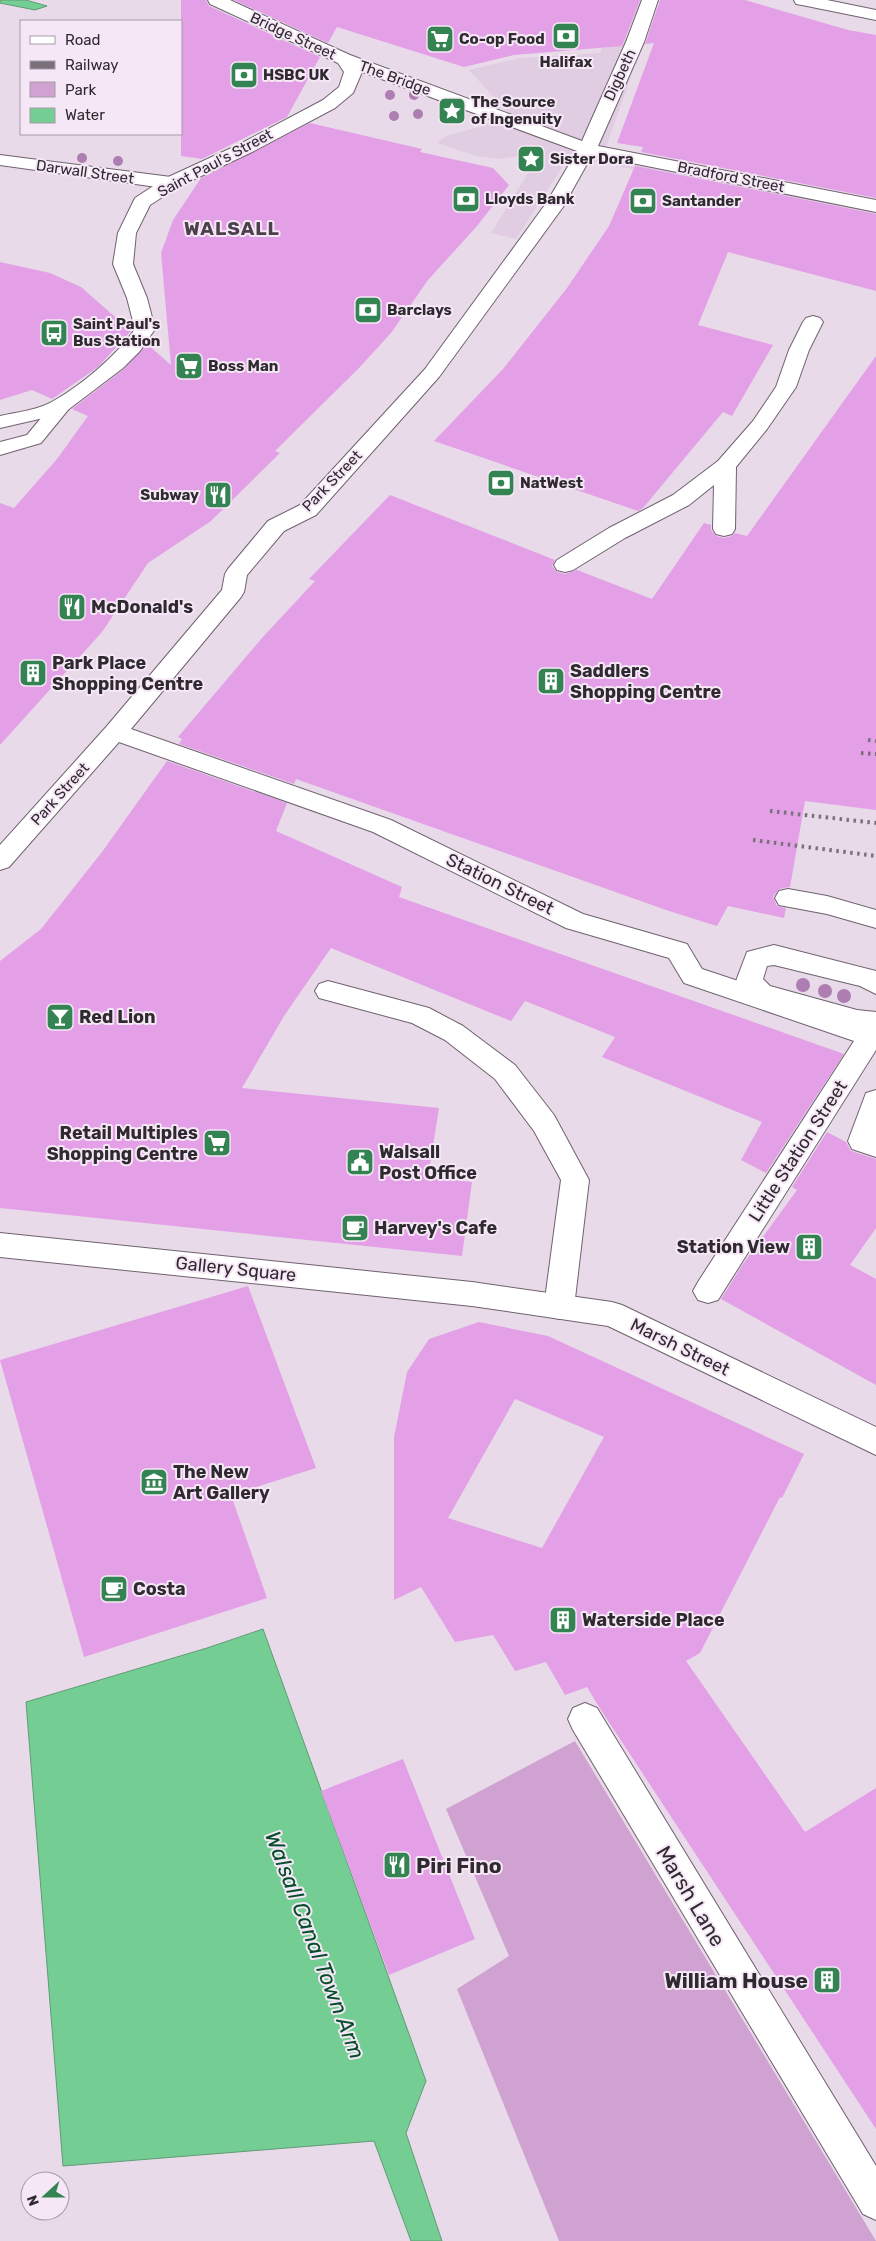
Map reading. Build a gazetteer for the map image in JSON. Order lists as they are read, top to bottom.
{
  "streets": {
    "street": [
      "Bridge Street",
      "Digbeth",
      "The Bridge",
      "Saint Paul's Street",
      "Darwall Street",
      "Bradford Street",
      "Park Street",
      "Station Street",
      "Little Station Street",
      "Gallery Square",
      "Marsh Street",
      "Marsh Lane"
    ]
  },
  "crossings": [
    ["Bridge Street", "The Bridge"],
    ["Bridge Street", "Saint Paul's Street"],
    ["Digbeth", "The Bridge"],
    ["Digbeth", "Bradford Street"],
    ["Digbeth", "Park Street"],
    ["The Bridge", "Saint Paul's Street"],
    ["The Bridge", "Bradford Street"],
    ["The Bridge", "Park Street"],
    ["Saint Paul's Street", "Darwall Street"],
    ["Bradford Street", "Park Street"],
    ["Park Street", "Station Street"],
    ["Station Street", "Little Station Street"],
    ["Gallery Square", "Marsh Street"]
  ],
  "districts": ["WALSALL"],
  "water": ["Walsall Canal Town Arm"],
  "places": {
    "bank": [
      "Halifax",
      "HSBC UK",
      "Lloyds Bank",
      "Santander",
      "Barclays",
      "NatWest"
    ],
    "supermarket": ["Co-op Food", "Boss Man", "Retail Multiples Shopping Centre"],
    "place": ["The Source of Ingenuity", "Sister Dora"],
    "bus stop": ["Saint Paul's Bus Station"],
    "restaurant": ["Subway", "McDonald's", "Piri Fino"],
    "building": [
      "Park Place Shopping Centre",
      "Saddlers Shopping Centre",
      "Station View",
      "Waterside Place",
      "William House"
    ],
    "bar": ["Red Lion"],
    "public building": ["Walsall Post Office"],
    "cafe": ["Harvey's Cafe", "Costa"],
    "museum": ["The New Art Gallery"]
  },
  "legend": [
    "Road",
    "Railway",
    "Park",
    "Water"
  ],
  "north": "left"
}
